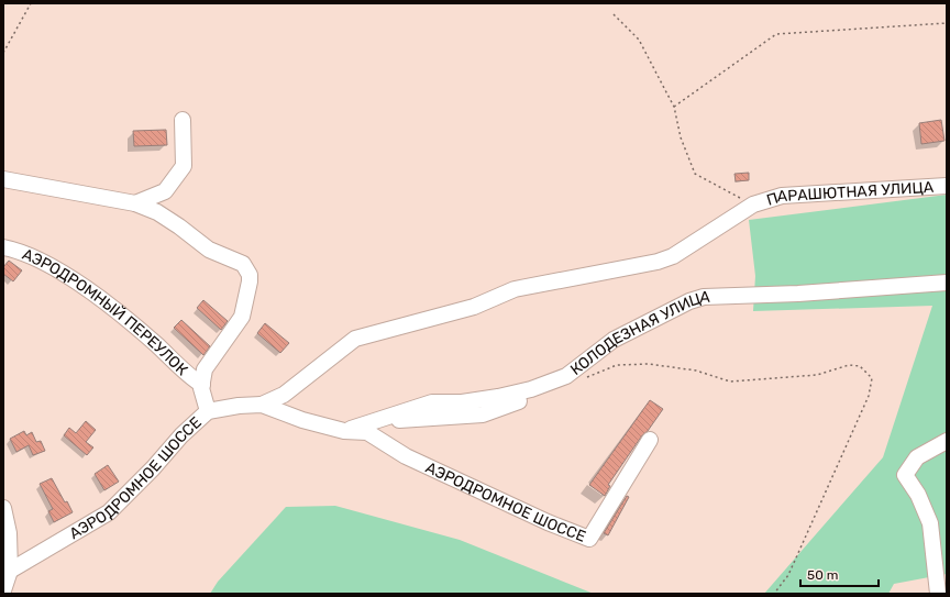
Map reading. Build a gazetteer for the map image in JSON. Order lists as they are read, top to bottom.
{
  "streets": {
    "street": [
      "ПАРАШЮТНАЯ УЛИЦА",
      "АЭРОДРОМНЫЙ ПЕРЕУЛОК",
      "КОЛОДЕЗНАЯ УЛИЦА",
      "АЭРОДРОМНОЕ ШОССЕ"
    ]
  },
  "crossings": [
    ["ПАРАШЮТНАЯ УЛИЦА", "АЭРОДРОМНОЕ ШОССЕ"],
    ["КОЛОДЕЗНАЯ УЛИЦА", "АЭРОДРОМНОЕ ШОССЕ"]
  ],
  "scale_bar": "50 m"
}
